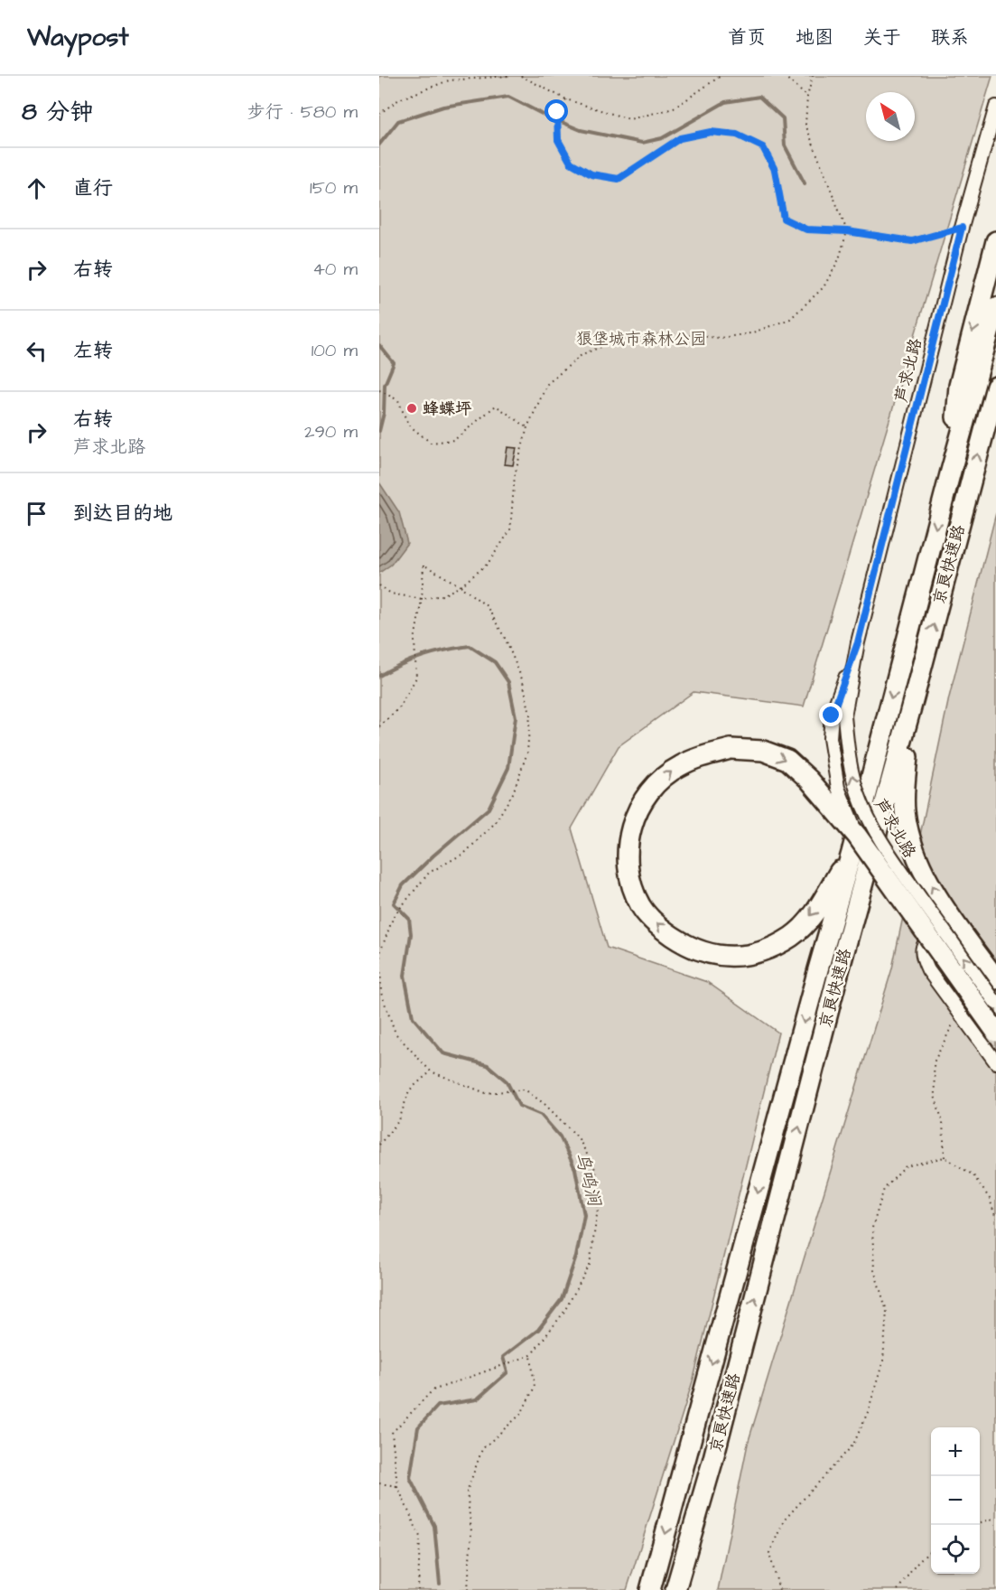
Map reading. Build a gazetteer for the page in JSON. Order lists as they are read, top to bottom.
{
  "streets": {
    "highway": ["京良快速路"],
    "street": ["芦求北路"]
  },
  "crossings": [
    ["芦求北路", "京良快速路"]
  ],
  "water": ["鸟鸣涧"],
  "parks": ["狼垡城市森林公园"],
  "places": ["蜂蝶坪"],
  "north": "top left",
  "page": {
    "header": "Waypost",
    "nav": [
      "首页",
      "地图",
      "关于",
      "联系"
    ],
    "heading": ["8 分钟", "步行 · 580 m"],
    "list": [
      ["直行", "150 m"],
      ["右转", "40 m"],
      ["左转", "100 m"],
      ["右转", "芦求北路", "290 m"],
      "到达目的地"
    ],
    "map_buttons": ["+", "−"]
  }
}
